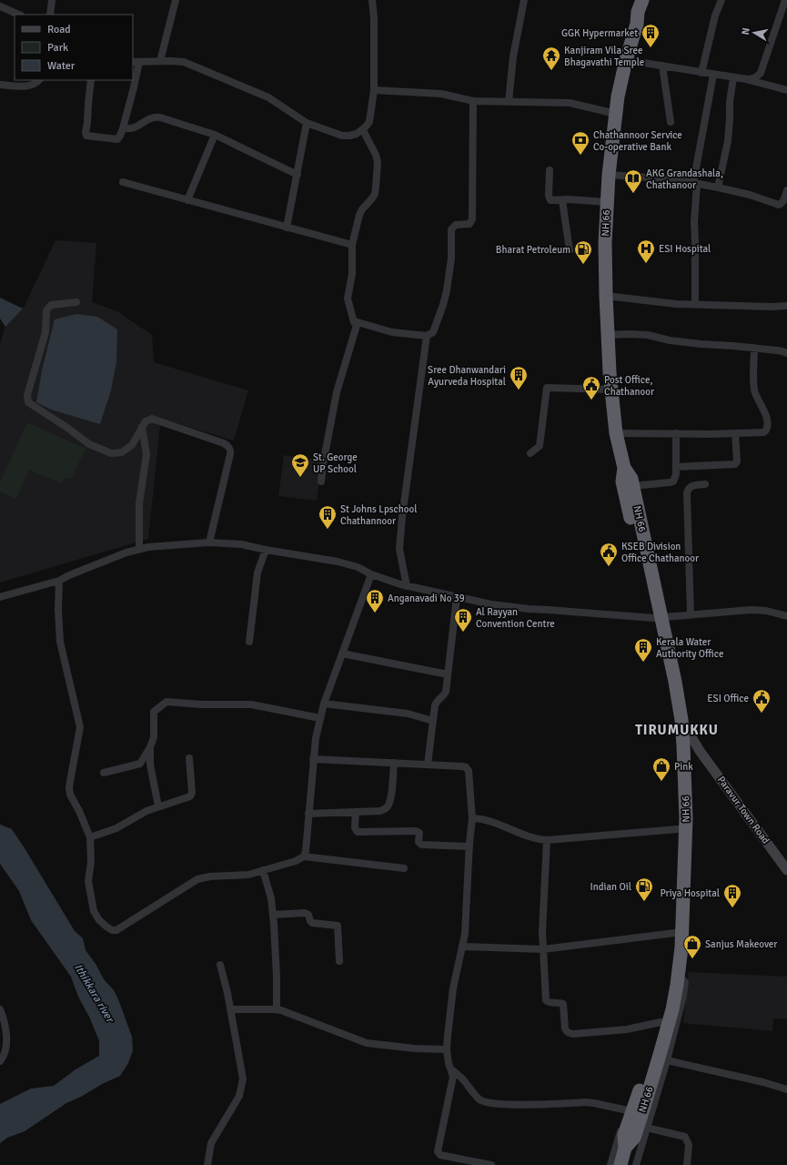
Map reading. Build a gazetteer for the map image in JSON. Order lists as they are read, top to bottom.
{
  "streets": {
    "highway": ["NH 66"],
    "main road": ["Paravur Town Road"]
  },
  "crossings": [
    ["NH 66", "Paravur Town Road"]
  ],
  "districts": ["TIRUMUKKU"],
  "water": ["Ithikkara river"],
  "places": {
    "building": [
      "GGK Hypermarket",
      "Sree Dhanwandari Ayurveda Hospital",
      "St Johns Lpschool Chathannoor",
      "Anganavadi No 39",
      "Al Rayyan Convention Centre",
      "Kerala Water Authority Office",
      "Priya Hospital"
    ],
    "temple": ["Kanjiram Vila Sree Bhagavathi Temple"],
    "bank": ["Chathannoor Service Co-operative Bank"],
    "library": ["AKG Grandashala, Chathanoor"],
    "hospital": ["ESI Hospital"],
    "fuel station": ["Bharat Petroleum", "Indian Oil"],
    "public building": ["Post Office, Chathanoor", "KSEB Division Office Chathanoor", "ESI Office"],
    "school or university": ["St. George UP School"],
    "shop": ["Pink", "Sanjus Makeover"]
  },
  "legend": ["Road", "Park", "Water"],
  "north": "left"
}
